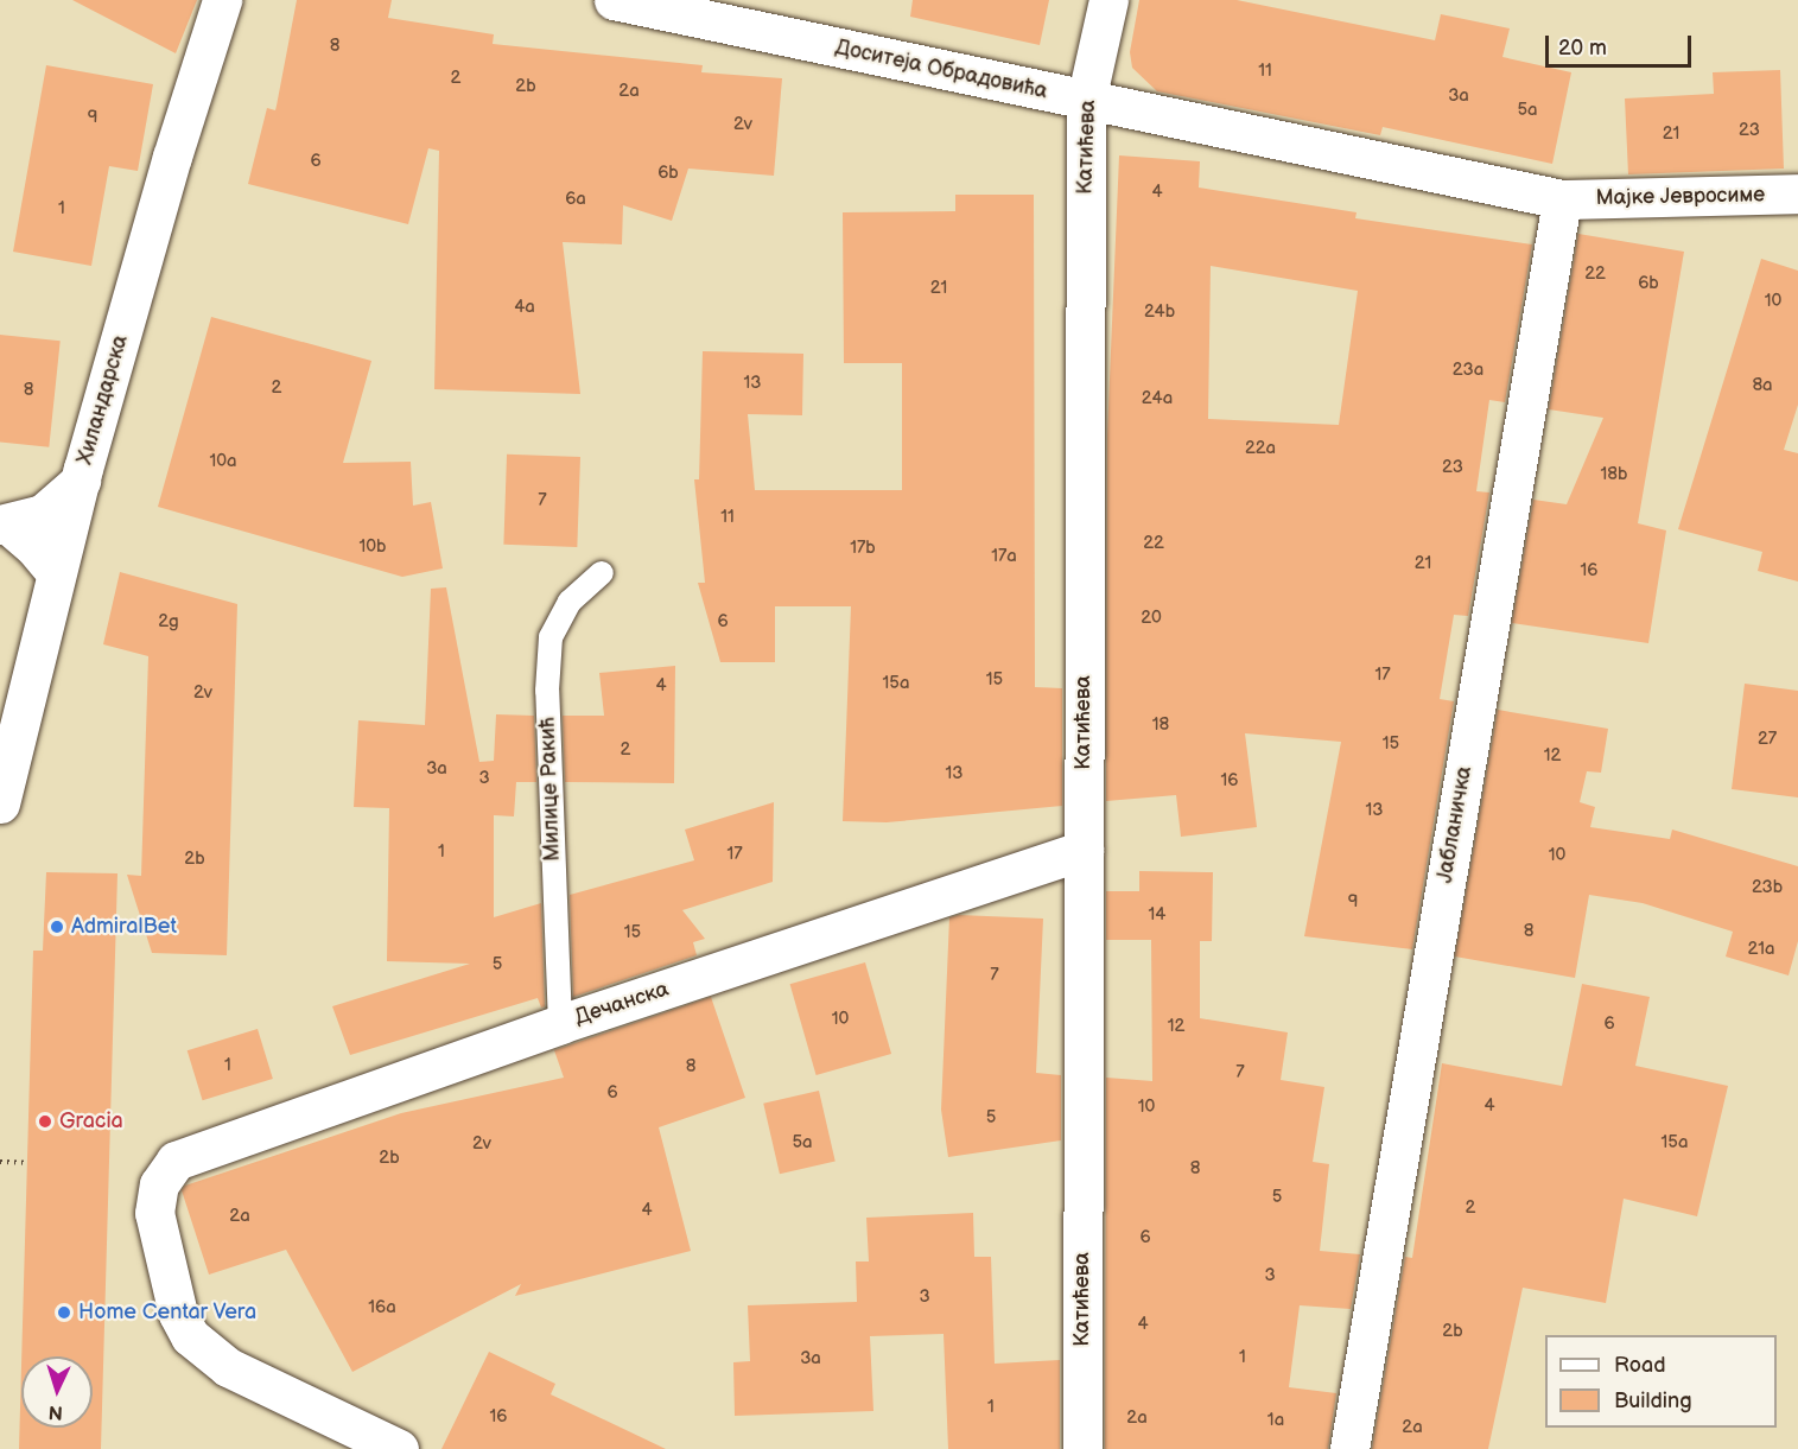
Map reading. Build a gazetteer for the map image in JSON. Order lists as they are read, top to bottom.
{
  "streets": {
    "street": [
      "Доситеја Обрадовића",
      "Катићева",
      "Мајке Јевросиме",
      "Хиландарска",
      "Јабланичка",
      "Дечанска"
    ],
    "lane": ["Милице Ракић"]
  },
  "crossings": [
    ["Доситеја Обрадовића", "Катићева"],
    ["Доситеја Обрадовића", "Мајке Јевросиме"],
    ["Доситеја Обрадовића", "Јабланичка"],
    ["Катићева", "Дечанска"],
    ["Мајке Јевросиме", "Јабланичка"],
    ["Милице Ракић", "Дечанска"]
  ],
  "places": ["AdmiralBet", "Gracia", "Home Centar Vera"],
  "house_numbers": [
    "8",
    "11",
    "2",
    "2b",
    "2a",
    "3a",
    "5a",
    "9",
    "2v",
    "23",
    "21",
    "6",
    "6b",
    "4",
    "6a",
    "1",
    "22",
    "6b",
    "21",
    "10",
    "4a",
    "24b",
    "23a",
    "13",
    "8a",
    "2",
    "8",
    "24a",
    "22a",
    "10a",
    "23",
    "18b",
    "7",
    "11",
    "22",
    "10b",
    "17b",
    "17a",
    "21",
    "16",
    "20",
    "2g",
    "6",
    "17",
    "15",
    "15a",
    "4",
    "2v",
    "18",
    "27",
    "15",
    "2",
    "12",
    "3a",
    "13",
    "3",
    "16",
    "13",
    "1",
    "17",
    "10",
    "2b",
    "23b",
    "9",
    "14",
    "8",
    "15",
    "21a",
    "5",
    "7",
    "10",
    "6",
    "12",
    "1",
    "8",
    "7",
    "6",
    "4",
    "10",
    "5",
    "5a",
    "15a",
    "2v",
    "2b",
    "8",
    "5",
    "2",
    "4",
    "2a",
    "6",
    "3",
    "3",
    "16a",
    "4",
    "2b",
    "1",
    "3a",
    "1",
    "16",
    "2a",
    "1a",
    "2a"
  ],
  "legend": ["Road", "Building"],
  "scale_bar": "20 m",
  "north": "bottom"
}
